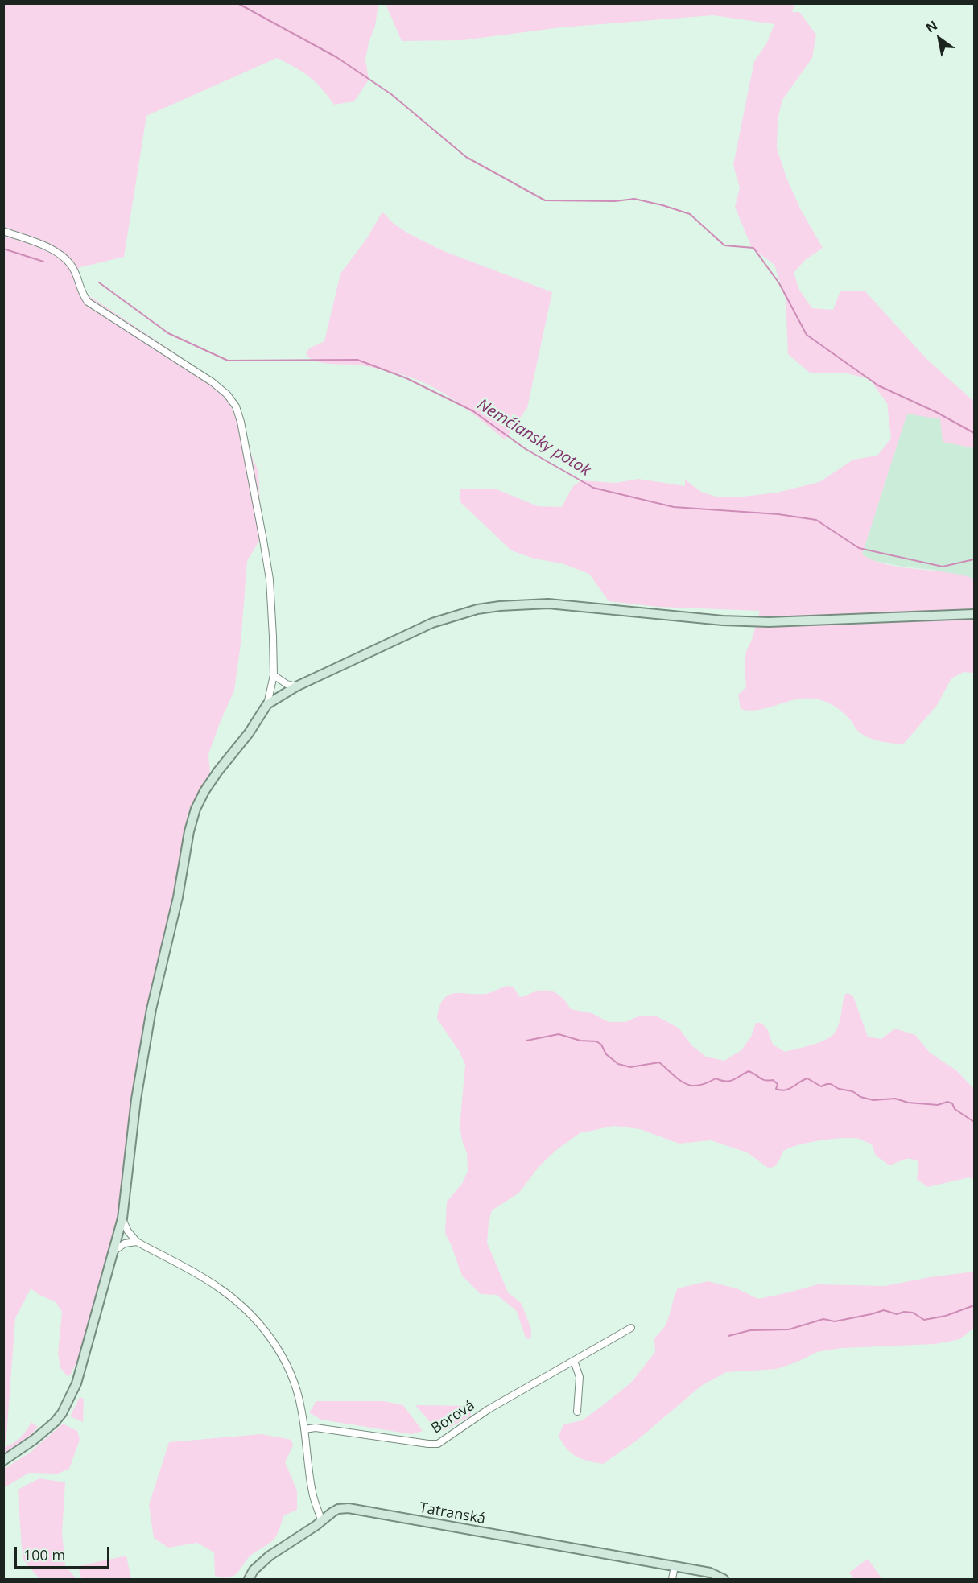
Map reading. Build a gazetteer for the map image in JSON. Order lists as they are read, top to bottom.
{
  "streets": {
    "street": ["Borová", "Tatranská"]
  },
  "water": ["Nemčiansky potok"],
  "scale_bar": "100 m",
  "north": "top left"
}
